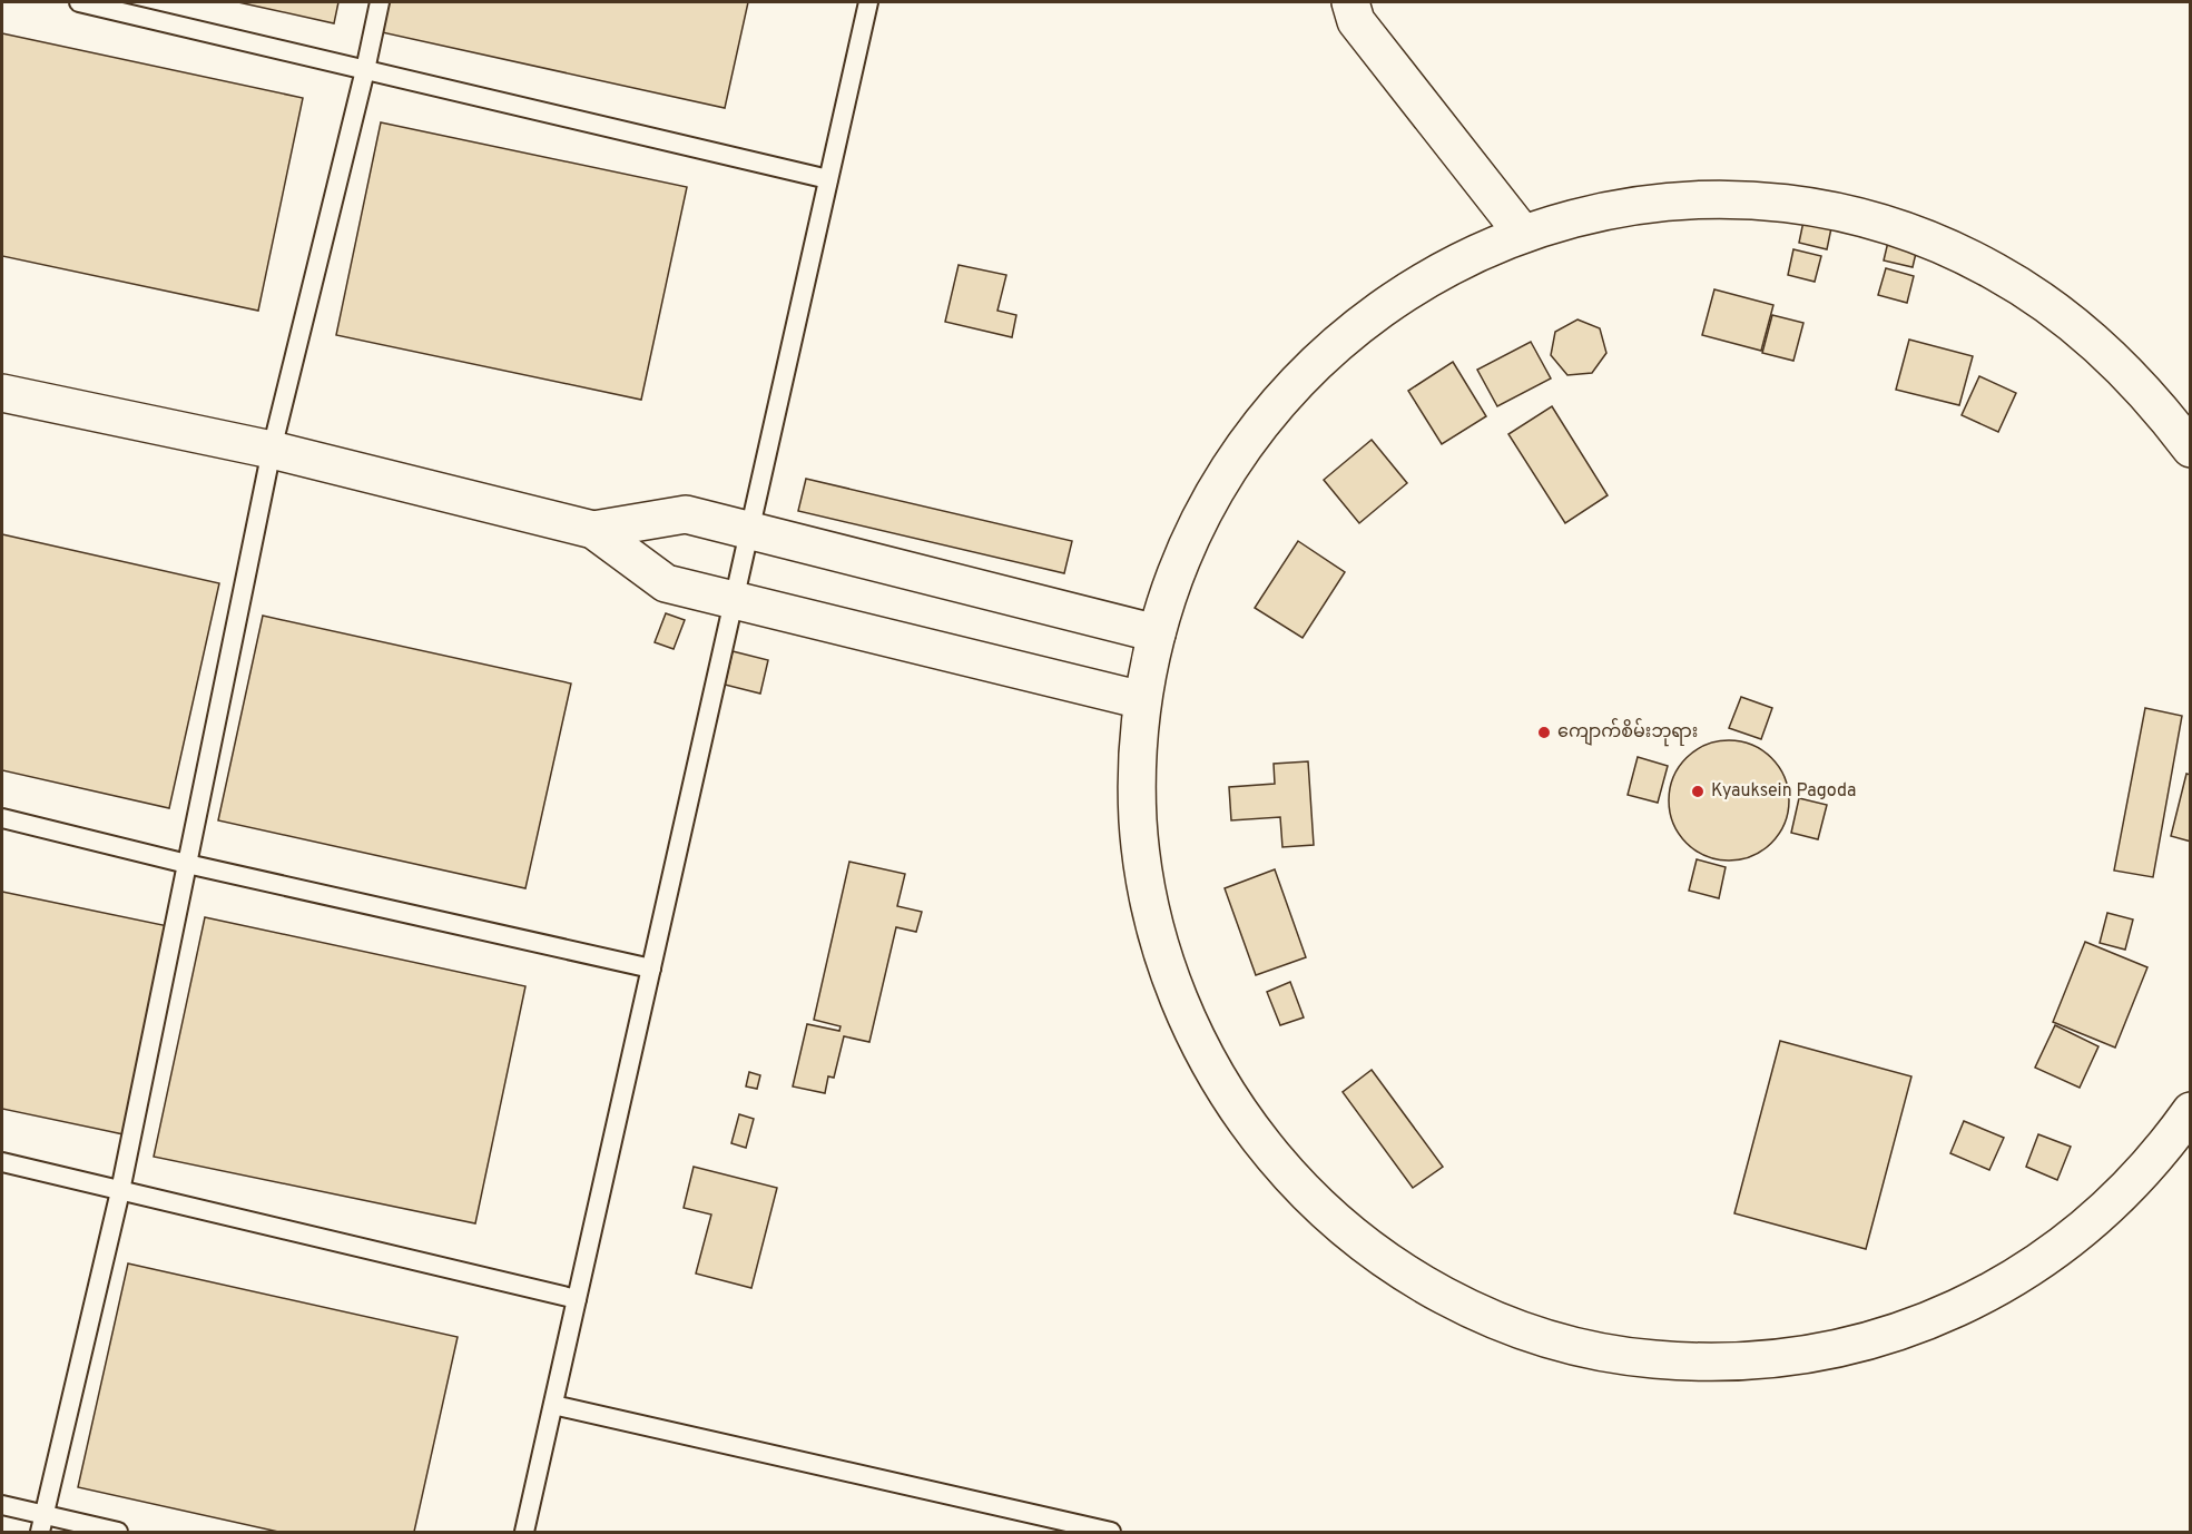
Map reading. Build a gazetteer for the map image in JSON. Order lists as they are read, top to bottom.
{
  "places": ["ကျောက်စိမ်းဘုရား", "Kyauksein Pagoda"]
}
